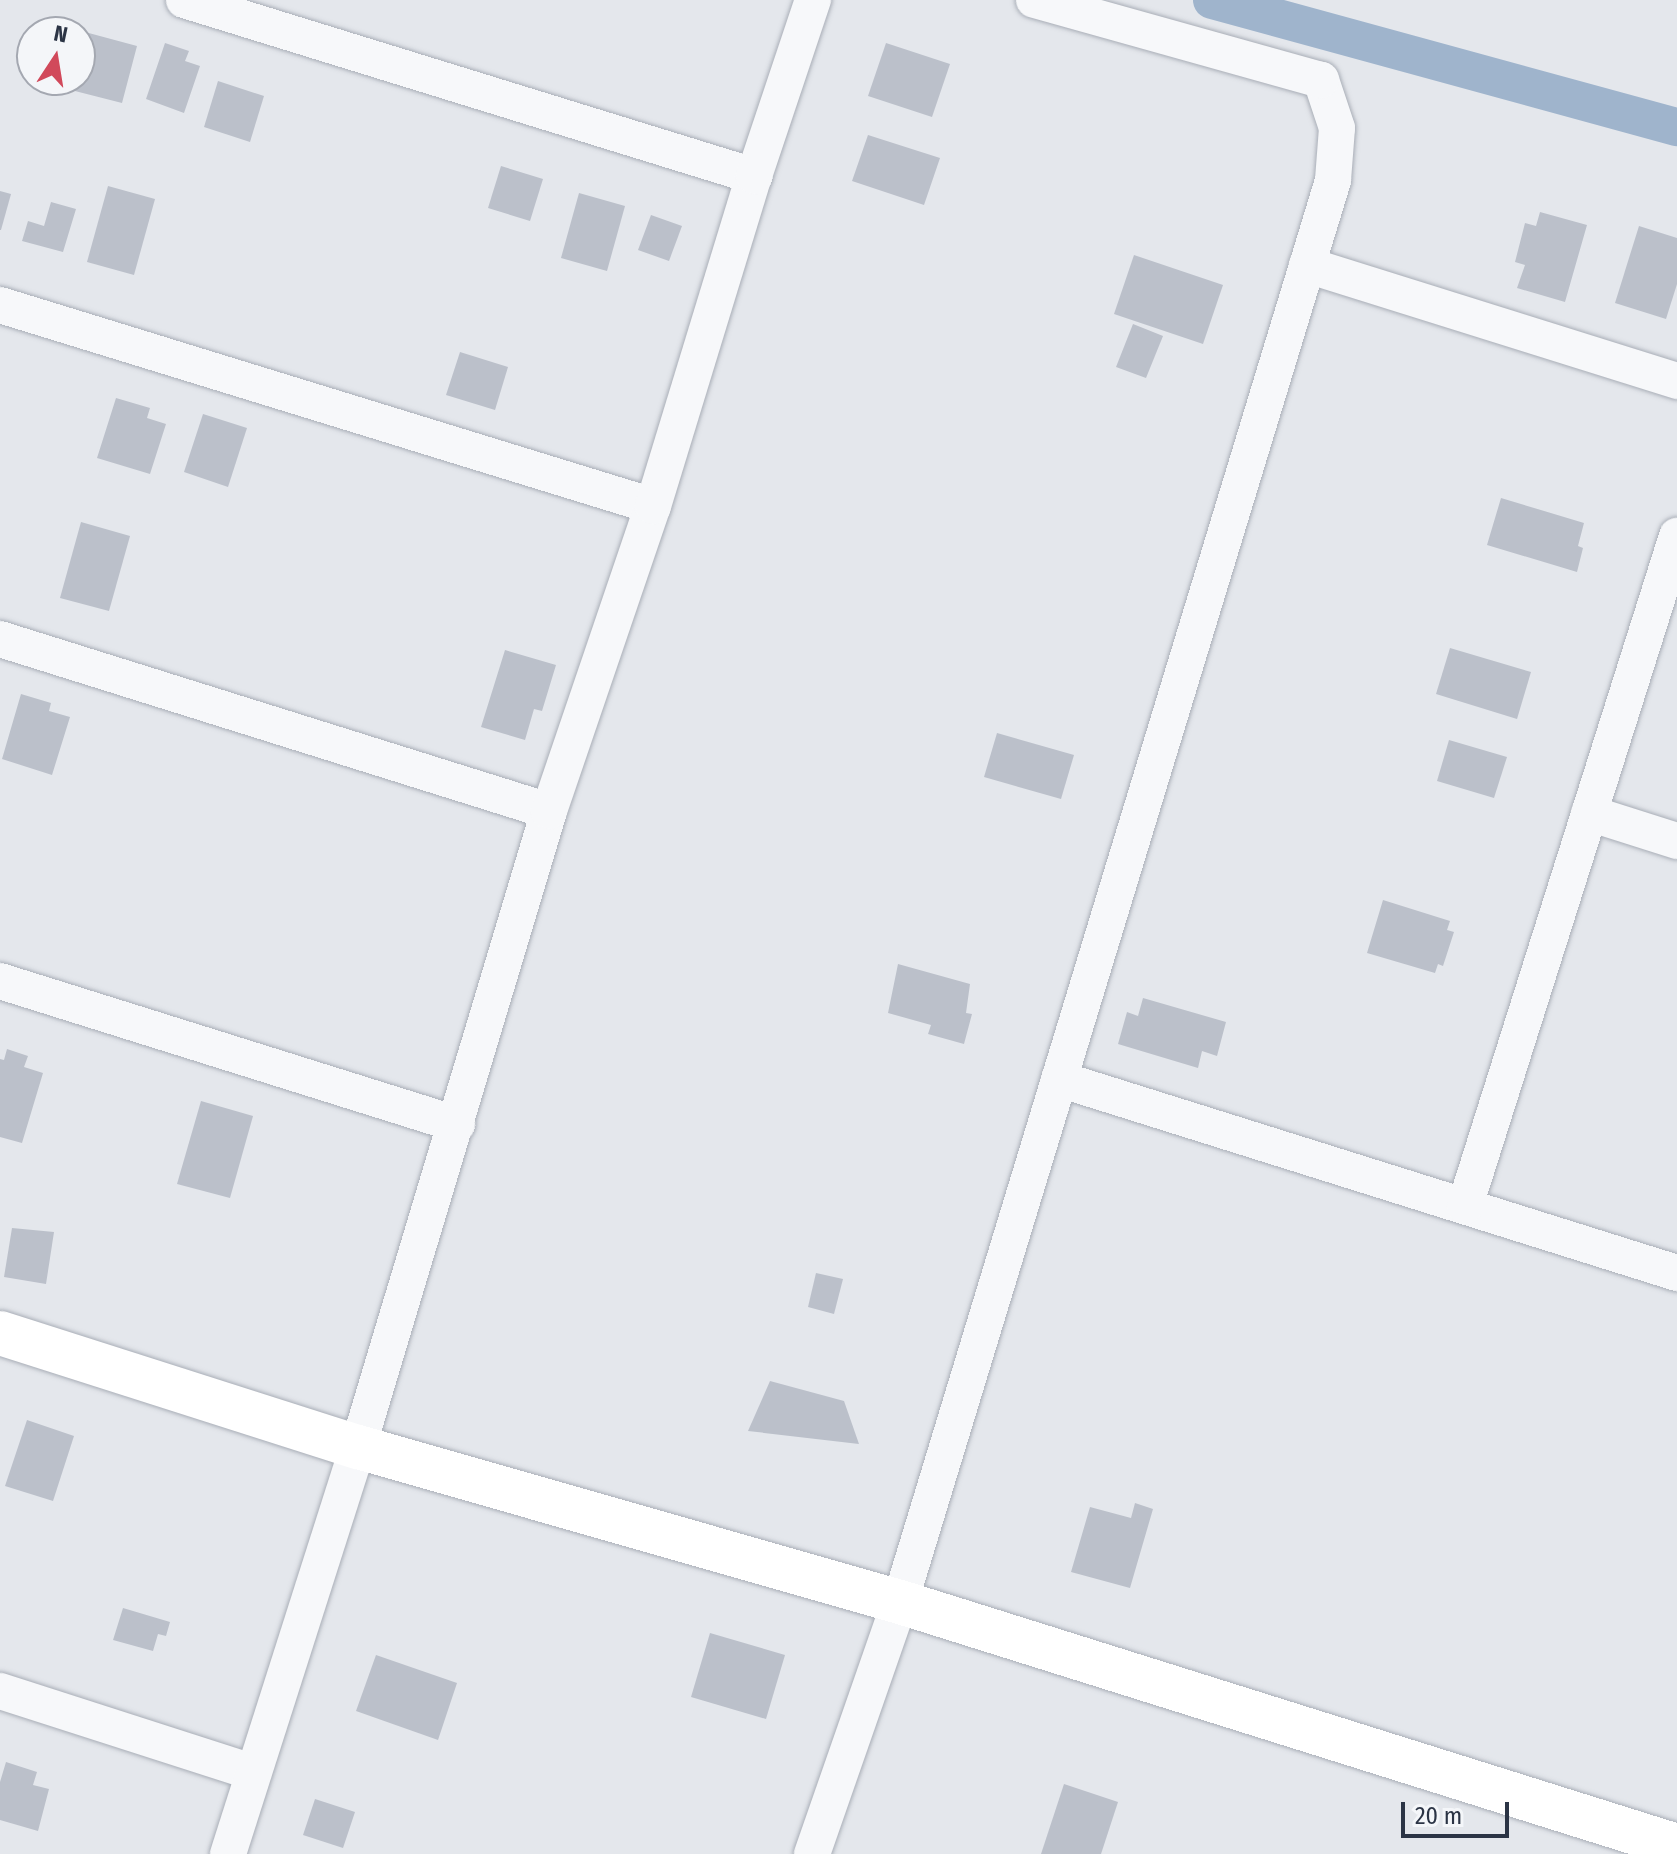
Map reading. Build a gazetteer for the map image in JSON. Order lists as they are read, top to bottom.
{
  "scale_bar": "20 m",
  "north": "top"
}
